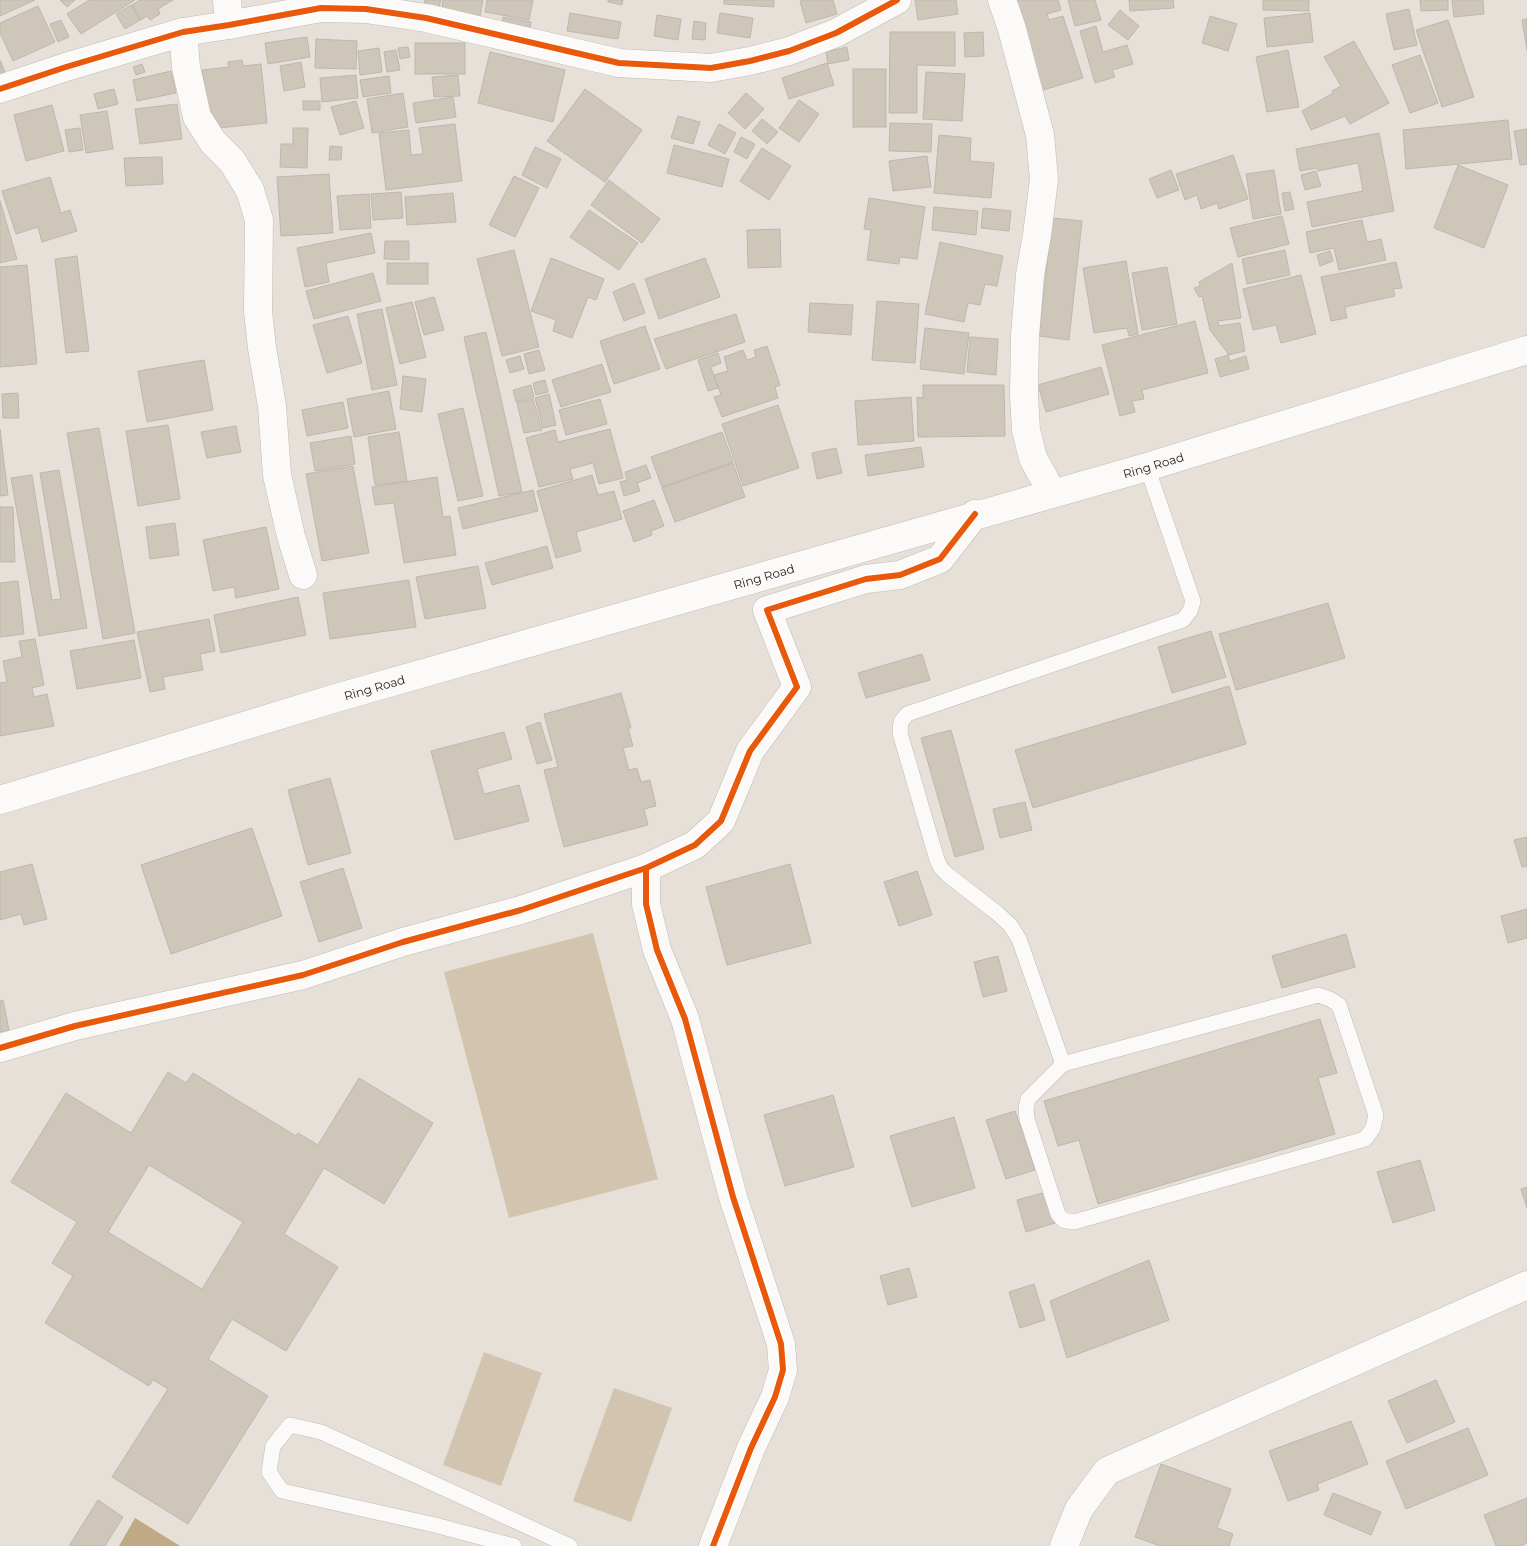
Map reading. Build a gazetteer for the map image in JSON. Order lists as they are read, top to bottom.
{
  "streets": {
    "street": ["Ring Road"]
  }
}
